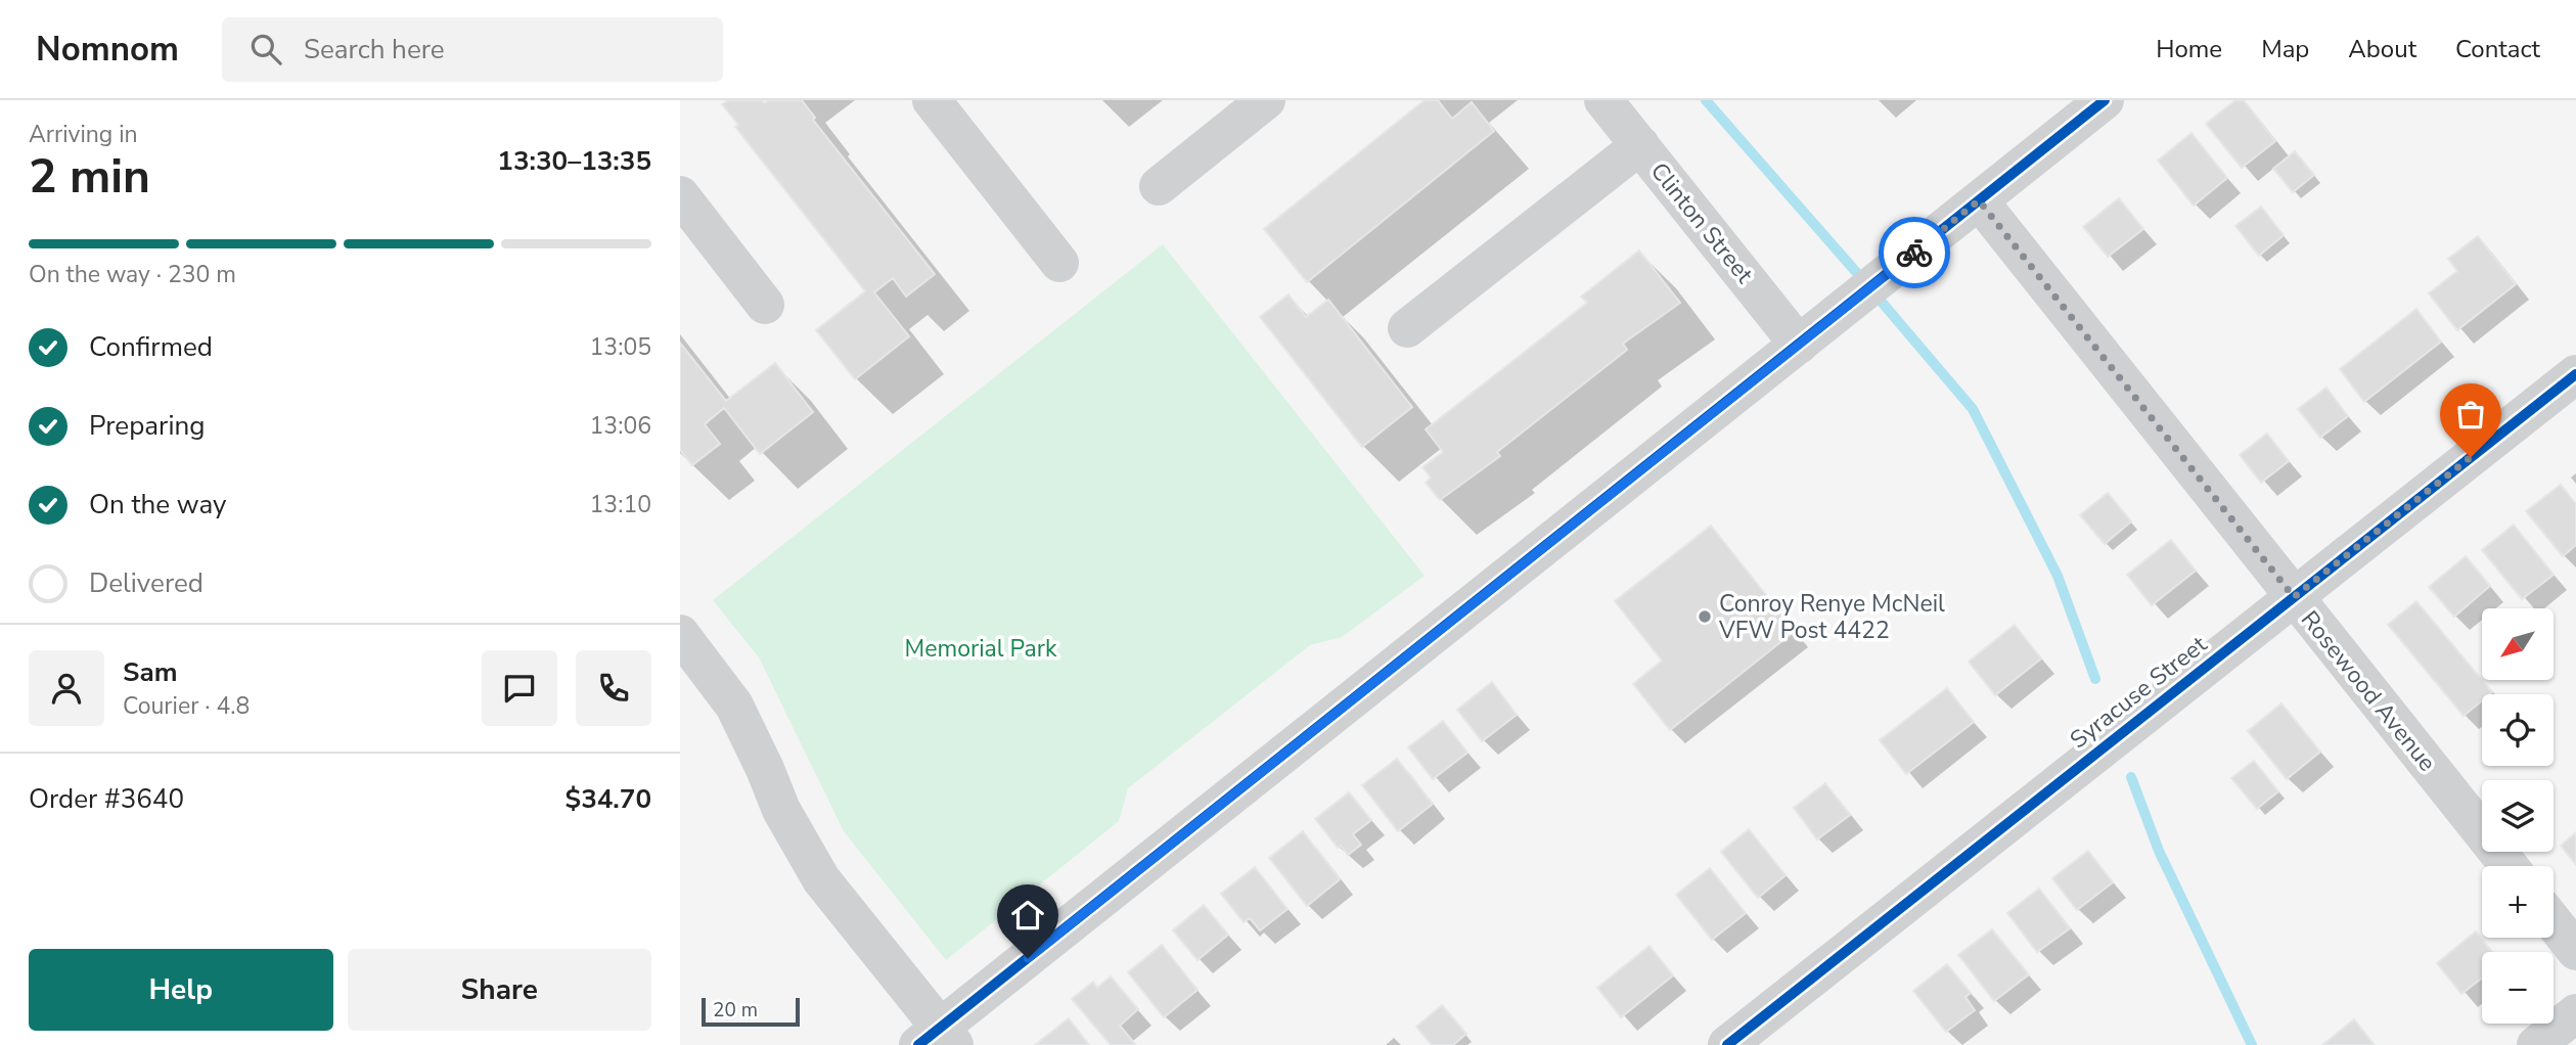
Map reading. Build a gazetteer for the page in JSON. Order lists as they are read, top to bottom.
{
  "streets": {
    "street": ["Clinton Street", "Rosewood Avenue", "Syracuse Street"]
  },
  "crossings": [
    ["Rosewood Avenue", "Syracuse Street"]
  ],
  "parks": ["Memorial Park"],
  "places": ["Conroy Renye McNeil VFW Post 4422"],
  "scale_bar": "20 m",
  "north": "bottom left",
  "page": {
    "header": "Nomnom",
    "search": "Search here",
    "nav": [
      "Home",
      "Map",
      "About",
      "Contact"
    ],
    "heading": ["2 min", "Arriving in", "13:30–13:35"],
    "panel": [
      "Sam",
      "Courier · 4.8",
      "Order #3640",
      "$34.70"
    ],
    "bar": "On the way · 230 m",
    "list": [
      ["Confirmed", "13:05"],
      ["Preparing", "13:06"],
      ["On the way", "13:10"],
      "Delivered"
    ],
    "map_buttons": ["+", "−"],
    "buttons": ["Help", "Share"],
    "scale": "20 m"
  }
}
